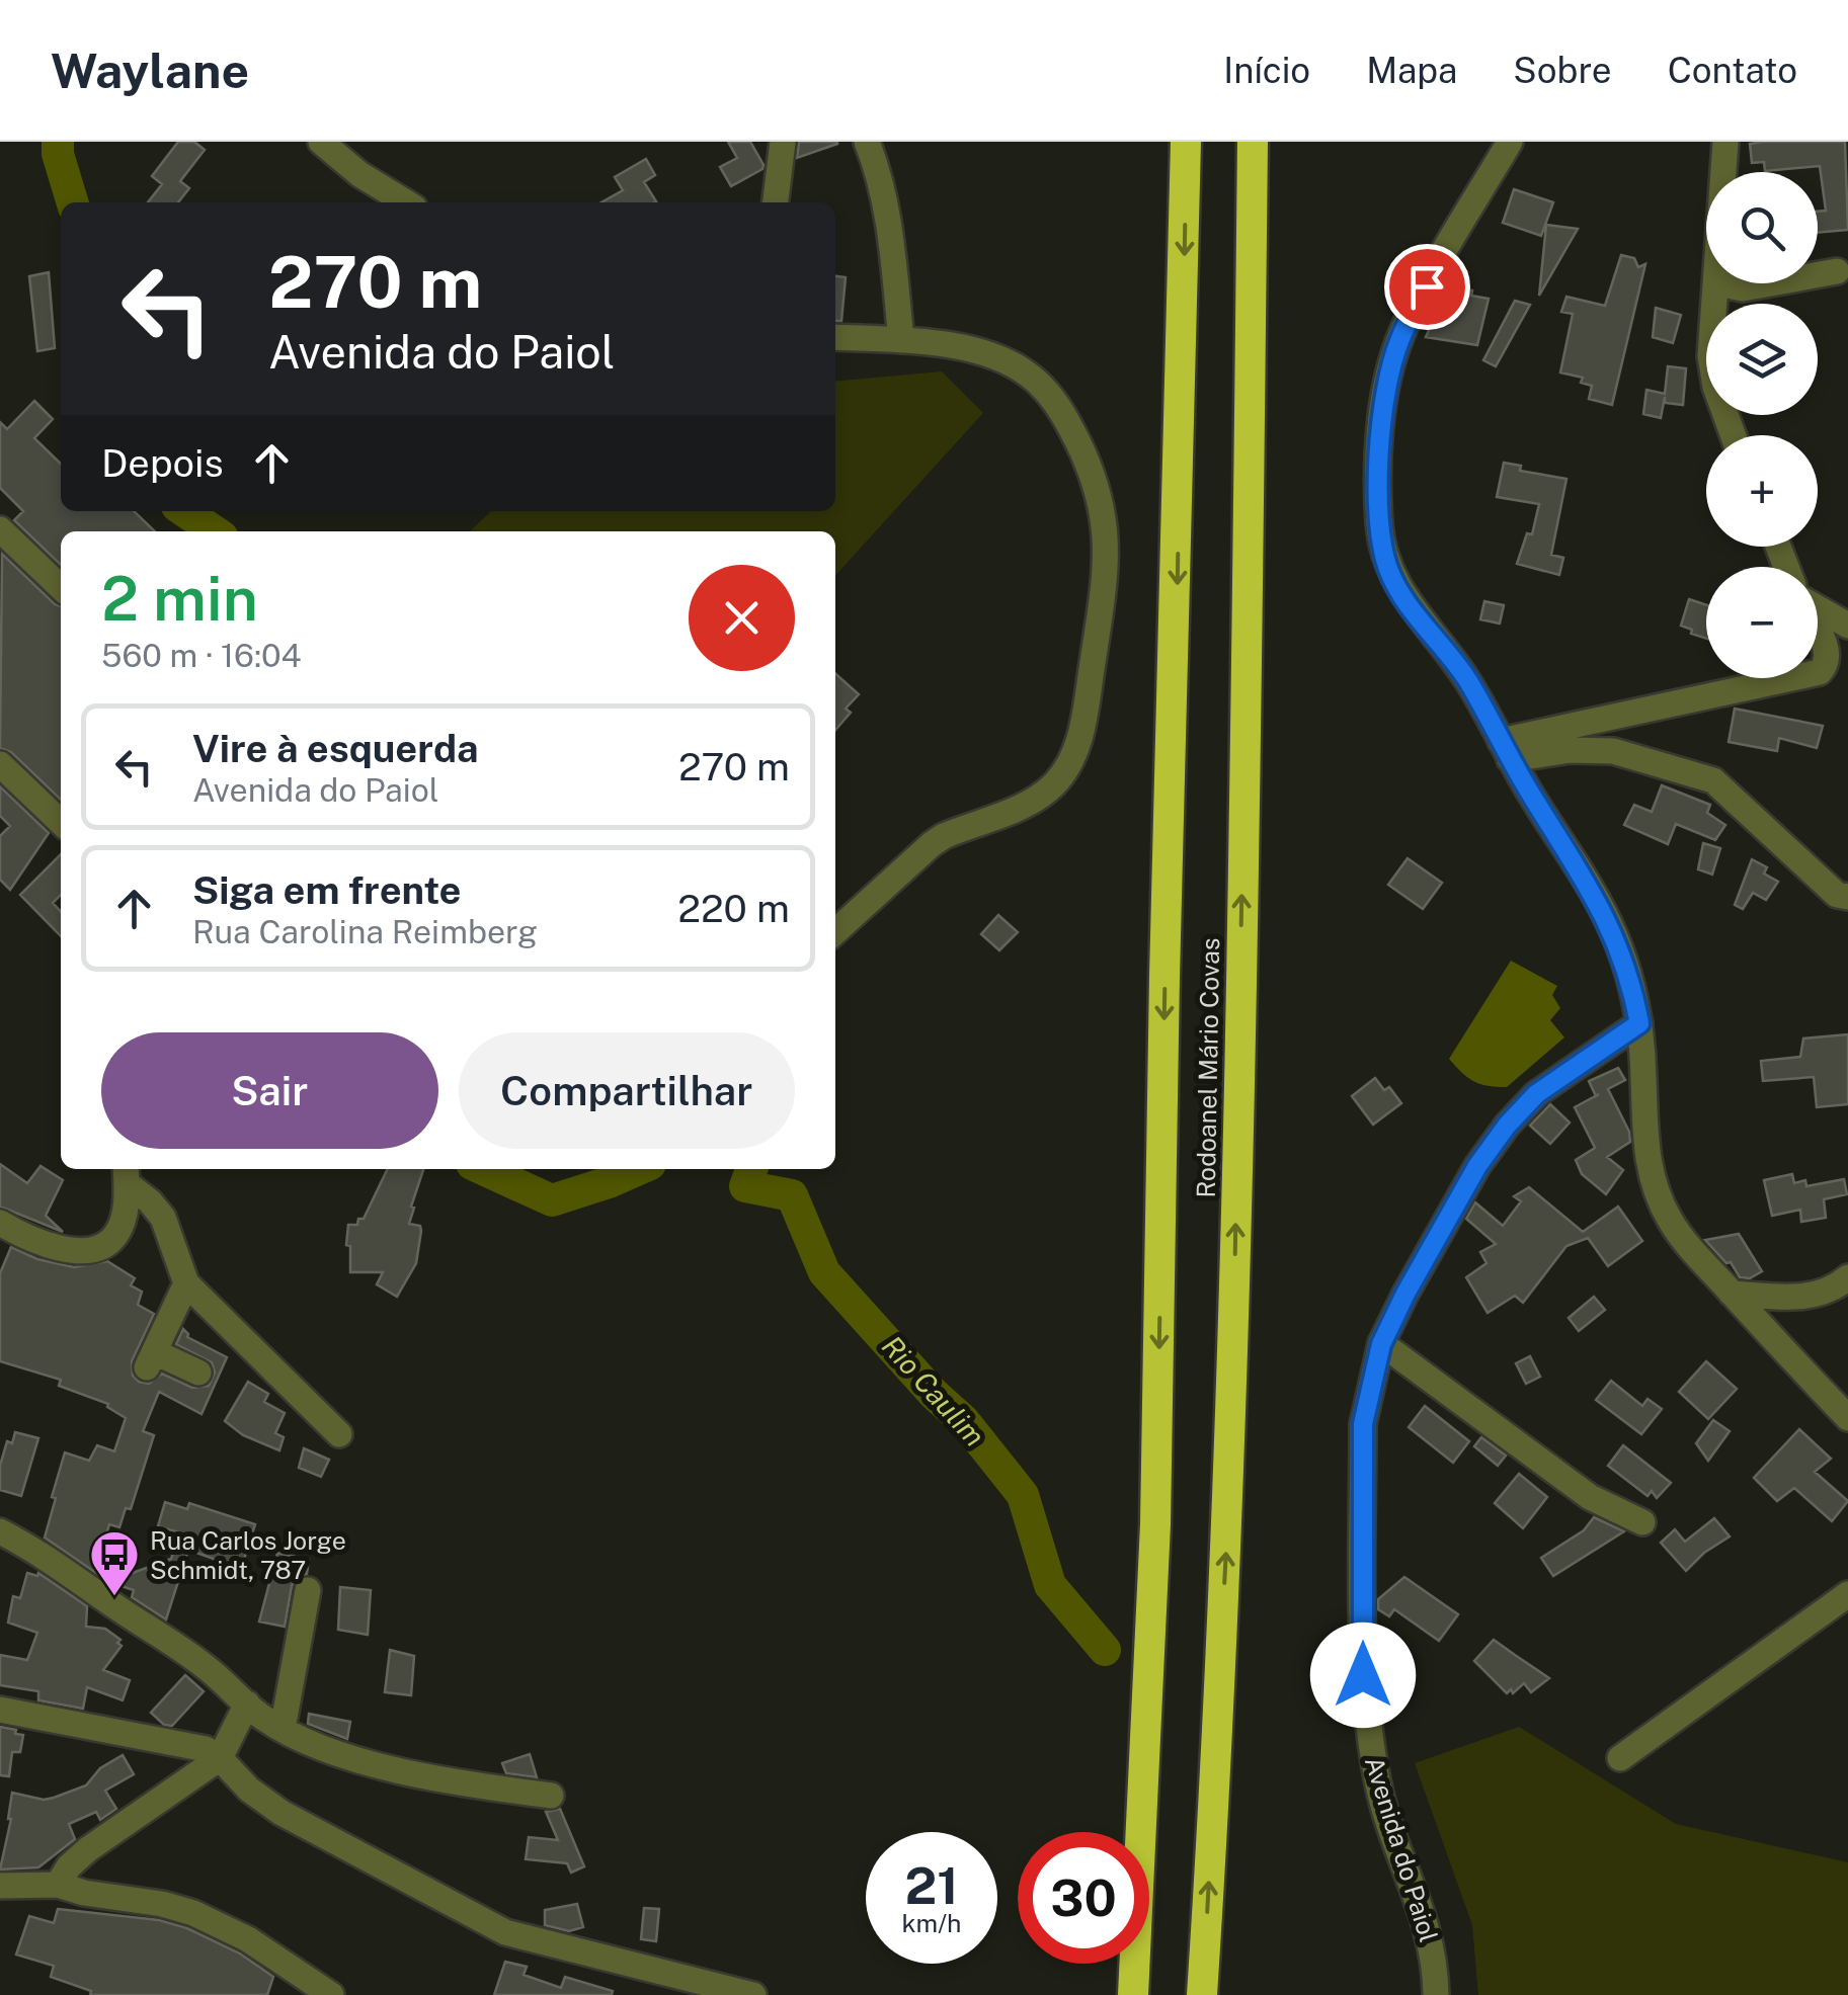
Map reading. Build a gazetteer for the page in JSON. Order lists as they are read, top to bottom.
{
  "streets": {
    "highway": ["Rodoanel Mário Covas"],
    "street": ["Avenida do Paiol"]
  },
  "water": ["Rio Caulim"],
  "places": {
    "bus stop": ["Rua Carlos Jorge Schmidt, 787"]
  },
  "page": {
    "header": "Waylane",
    "nav": [
      "Início",
      "Mapa",
      "Sobre",
      "Contato"
    ],
    "map_buttons": ["+", "−"],
    "turn": ["270 m", "Avenida do Paiol"],
    "then": "Depois",
    "heading": ["2 min", "560 m · 16:04"],
    "list": [
      {
        "name": "Vire à esquerda",
        "note": "Avenida do Paiol",
        "value": "270 m"
      },
      {
        "name": "Siga em frente",
        "note": "Rua Carolina Reimberg",
        "value": "220 m"
      }
    ],
    "buttons": ["Sair", "Compartilhar"],
    "speed": "21 km/h",
    "limit": "30"
  }
}
